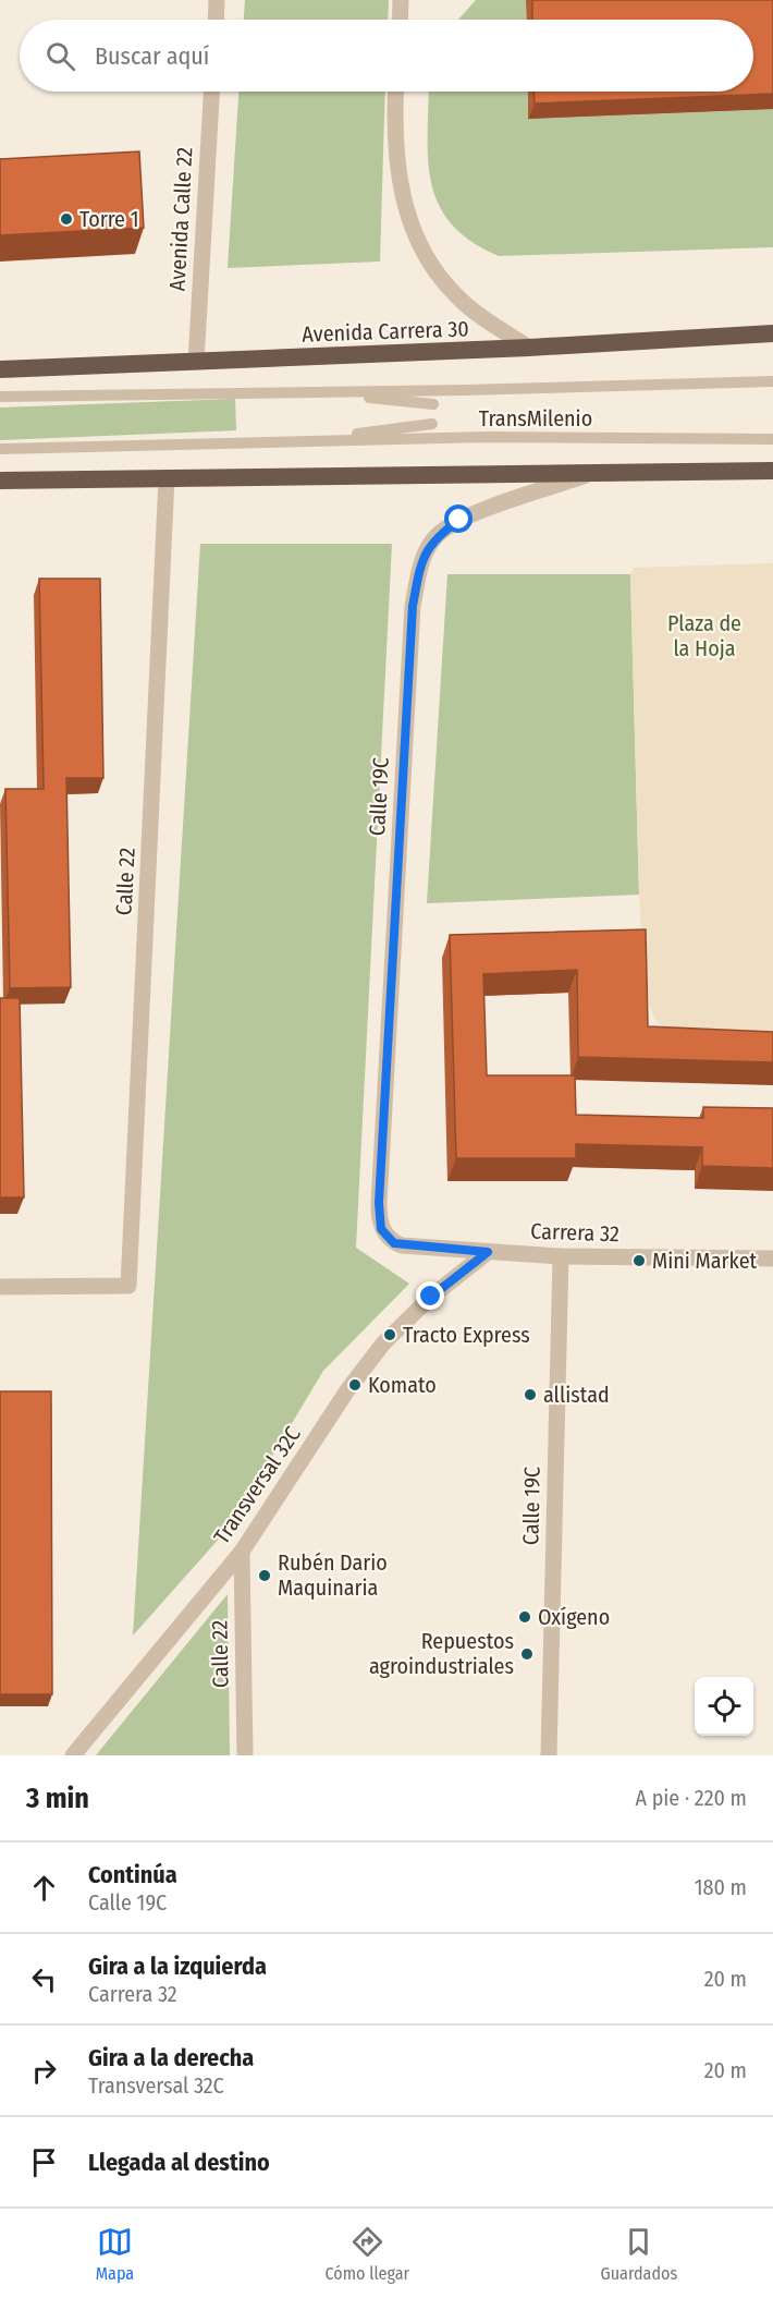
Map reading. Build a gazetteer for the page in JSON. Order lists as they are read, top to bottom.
{
  "streets": {
    "highway": ["Avenida Carrera 30"],
    "street": [
      "Avenida Calle 22",
      "Calle 19C",
      "Calle 22",
      "Carrera 32",
      "Transversal 32C"
    ],
    "lane": ["TransMilenio"]
  },
  "crossings": [
    ["Avenida Calle 22", "Avenida Carrera 30"],
    ["Calle 19C", "Carrera 32"],
    ["Calle 22", "Transversal 32C"],
    ["Carrera 32", "Transversal 32C"]
  ],
  "parks": ["Plaza de la Hoja"],
  "places": [
    "Torre 1",
    "Mini Market",
    "Tracto Express",
    "Komato",
    "allistad",
    "Rubén Dario Maquinaria",
    "Oxígeno",
    "Repuestos agroindustriales"
  ],
  "page": {
    "search": "Buscar aquí",
    "heading": ["3 min", "A pie · 220 m"],
    "list": [
      ["Continúa", "Calle 19C", "180 m"],
      ["Gira a la izquierda", "Carrera 32", "20 m"],
      ["Gira a la derecha", "Transversal 32C", "20 m"],
      "Llegada al destino"
    ],
    "nav": ["Mapa", "Cómo llegar", "Guardados"]
  }
}
